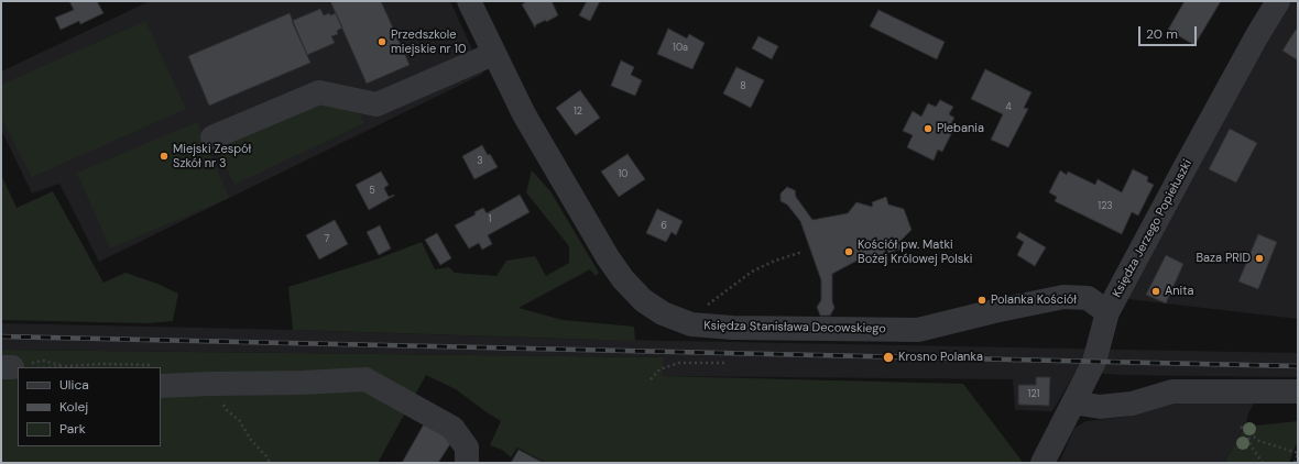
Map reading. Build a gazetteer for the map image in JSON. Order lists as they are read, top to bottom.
{
  "streets": {
    "street": ["Księdza Jerzego Popiełuszki", "Księdza Stanisława Decowskiego"]
  },
  "crossings": [
    ["Księdza Jerzego Popiełuszki", "Księdza Stanisława Decowskiego"]
  ],
  "places": [
    "Przedszkole miejskie nr 10",
    "Plebania",
    "Miejski Zespół Szkół nr 3",
    "Kościół pw. Matki Bożej Królowej Polski",
    "Baza PRID",
    "Anita",
    "Polanka Kościół",
    "Krosno Polanka"
  ],
  "house_numbers": [
    "10a",
    "8",
    "4",
    "12",
    "3",
    "10",
    "5",
    "123",
    "1",
    "6",
    "7",
    "121"
  ],
  "legend": ["Ulica", "Kolej", "Park"],
  "scale_bar": "20 m"
}
